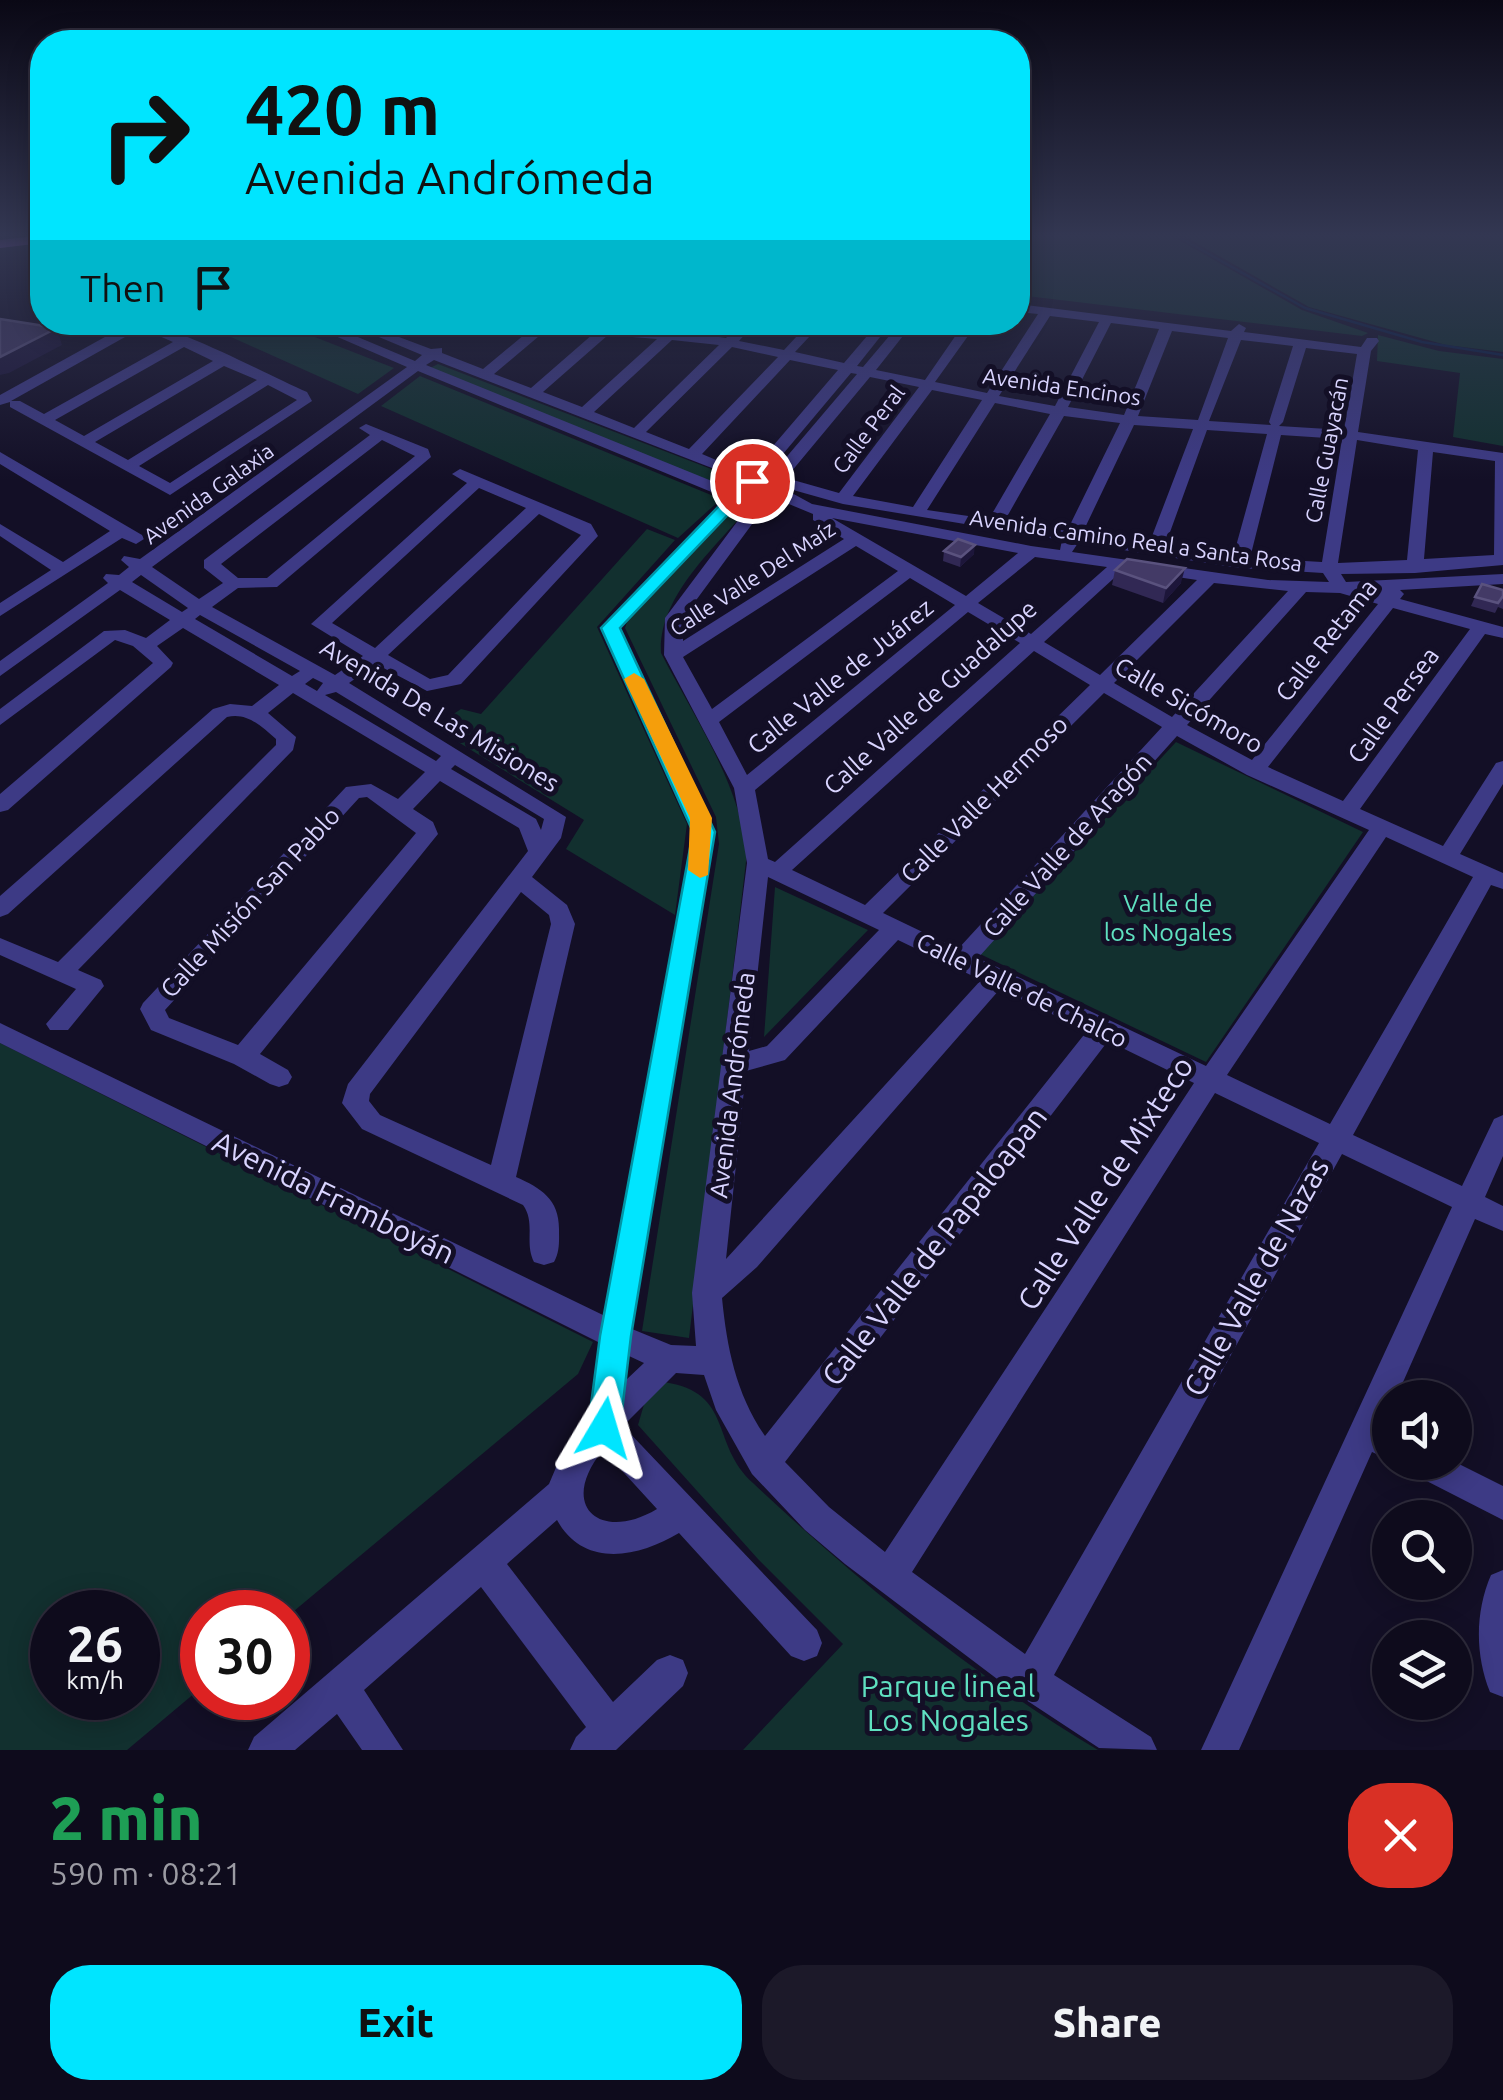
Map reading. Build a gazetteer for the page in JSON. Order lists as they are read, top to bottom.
{
  "streets": {
    "street": [
      "Avenida Encinos",
      "Calle Peral",
      "Calle Guayacán",
      "Avenida Galaxia",
      "Avenida Camino Real a Santa Rosa",
      "Calle Valle Del Maíz",
      "Calle Retama",
      "Calle Valle de Juárez",
      "Calle Valle de Guadalupe",
      "Calle Sicómoro",
      "Calle Persea",
      "Avenida De Las Misiones",
      "Calle Valle Hermoso",
      "Calle Valle de Aragón",
      "Calle Misión San Pablo",
      "Calle Valle de Chalco",
      "Avenida Andrómeda",
      "Calle Valle de Mixteco",
      "Avenida Framboyán",
      "Calle Valle de Papaloapan",
      "Calle Valle de Nazas"
    ]
  },
  "crossings": [
    ["Avenida Encinos", "Calle Peral"],
    ["Avenida Encinos", "Calle Guayacán"],
    ["Calle Peral", "Avenida Camino Real a Santa Rosa"],
    ["Calle Guayacán", "Avenida Camino Real a Santa Rosa"],
    ["Avenida Galaxia", "Avenida De Las Misiones"],
    ["Avenida Camino Real a Santa Rosa", "Calle Valle de Juárez"],
    ["Avenida Camino Real a Santa Rosa", "Calle Valle de Guadalupe"],
    ["Avenida Camino Real a Santa Rosa", "Calle Sicómoro"],
    ["Avenida Camino Real a Santa Rosa", "Calle Valle Hermoso"],
    ["Calle Valle Del Maíz", "Calle Sicómoro"],
    ["Calle Valle Del Maíz", "Avenida Andrómeda"],
    ["Calle Retama", "Calle Sicómoro"],
    ["Calle Valle de Juárez", "Calle Sicómoro"],
    ["Calle Valle de Juárez", "Avenida Andrómeda"],
    ["Calle Valle de Guadalupe", "Calle Sicómoro"],
    ["Calle Valle de Guadalupe", "Calle Valle de Chalco"],
    ["Calle Valle de Guadalupe", "Avenida Andrómeda"],
    ["Calle Sicómoro", "Calle Persea"],
    ["Calle Sicómoro", "Calle Valle Hermoso"],
    ["Calle Sicómoro", "Calle Valle de Aragón"],
    ["Calle Sicómoro", "Calle Valle de Mixteco"],
    ["Calle Sicómoro", "Calle Valle de Nazas"],
    ["Calle Valle Hermoso", "Calle Valle de Chalco"],
    ["Calle Valle de Aragón", "Calle Valle de Chalco"],
    ["Calle Valle de Aragón", "Avenida Andrómeda"],
    ["Calle Valle de Chalco", "Avenida Andrómeda"],
    ["Calle Valle de Chalco", "Calle Valle de Mixteco"],
    ["Calle Valle de Chalco", "Calle Valle de Papaloapan"],
    ["Calle Valle de Chalco", "Calle Valle de Nazas"],
    ["Avenida Andrómeda", "Calle Valle de Mixteco"],
    ["Avenida Andrómeda", "Avenida Framboyán"],
    ["Avenida Andrómeda", "Calle Valle de Papaloapan"],
    ["Avenida Andrómeda", "Calle Valle de Nazas"]
  ],
  "parks": ["Valle de los Nogales", "Parque lineal Los Nogales"],
  "page": {
    "turn": ["420 m", "Avenida Andrómeda"],
    "then": "Then",
    "speed": "26 km/h",
    "limit": "30",
    "heading": ["2 min", "590 m · 08:21"],
    "buttons": ["Exit", "Share"]
  }
}
